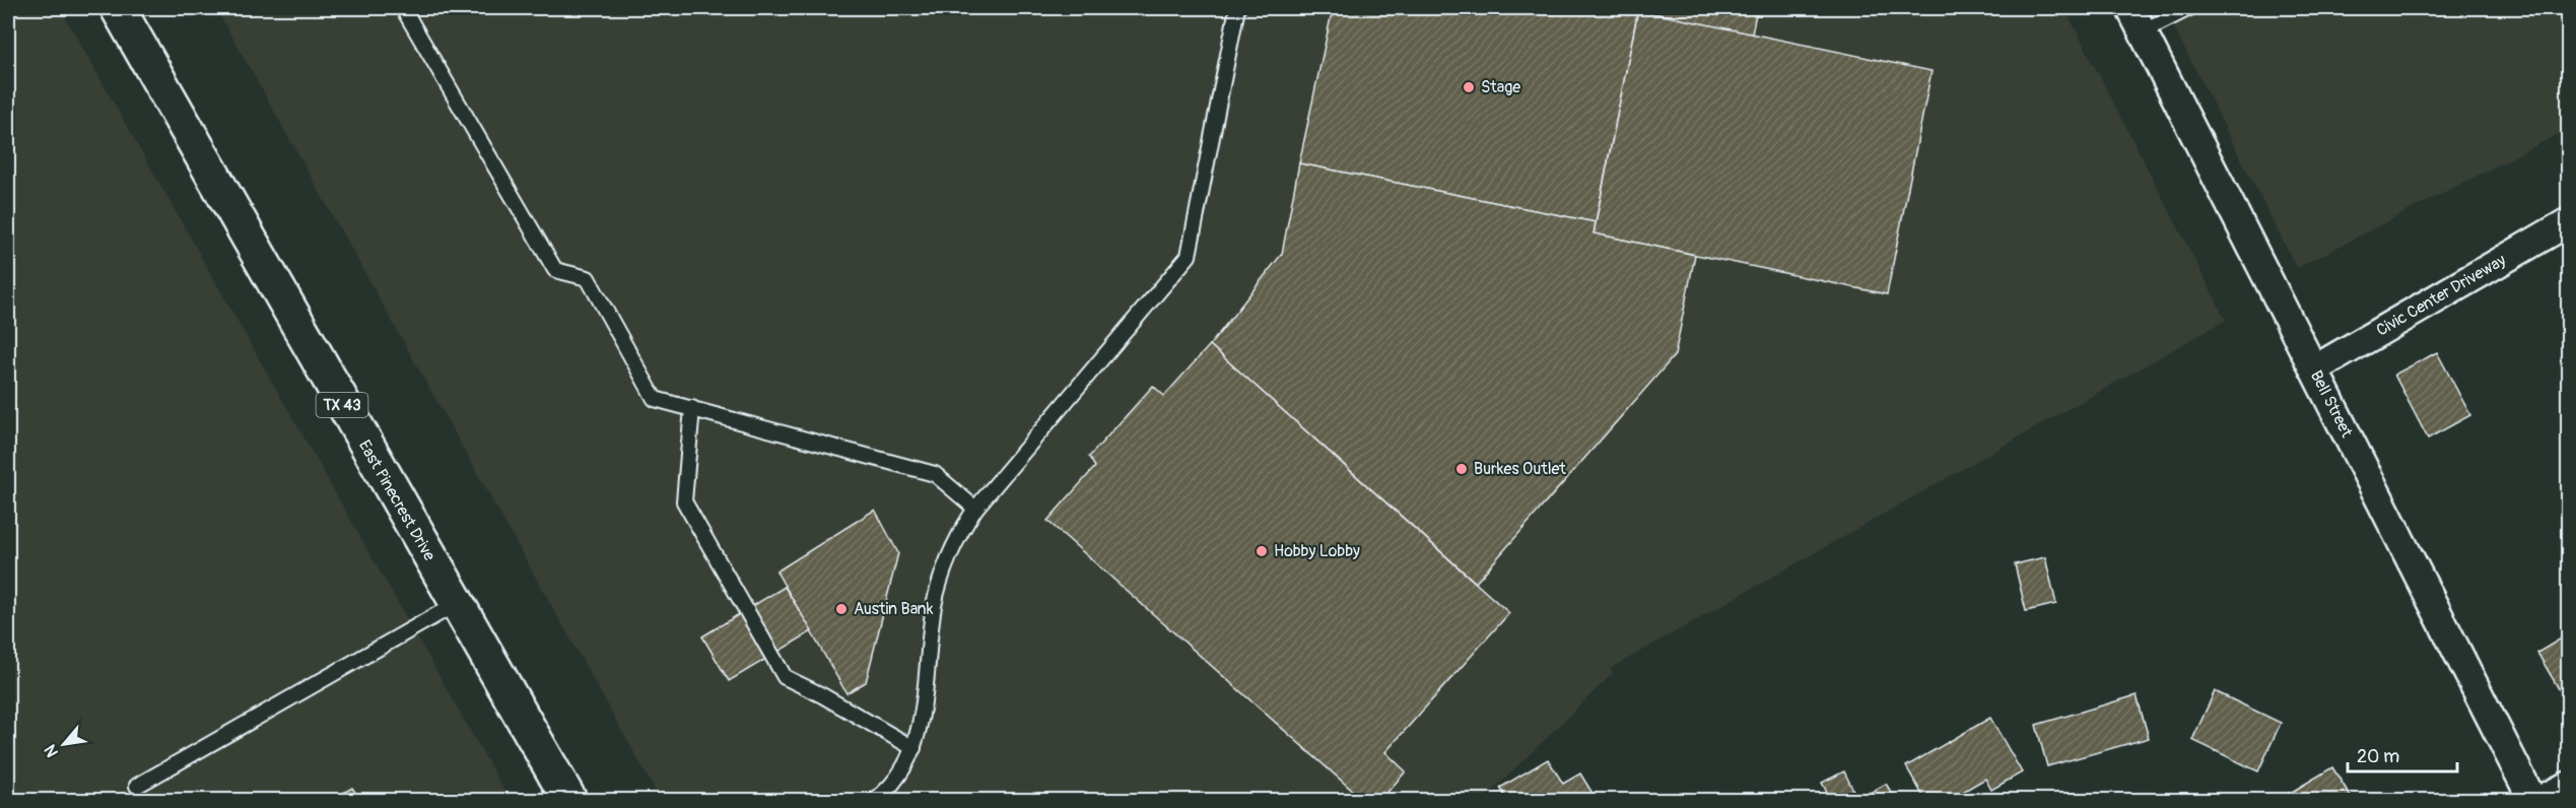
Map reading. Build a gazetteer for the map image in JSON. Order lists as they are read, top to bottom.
{
  "streets": {
    "main road": ["TX 43", "East Pinecrest Drive"],
    "street": ["Civic Center Driveway", "Bell Street"]
  },
  "crossings": [
    ["Civic Center Driveway", "Bell Street"]
  ],
  "places": [
    "Stage",
    "Burkes Outlet",
    "Hobby Lobby",
    "Austin Bank"
  ],
  "scale_bar": "20 m",
  "north": "bottom left"
}
